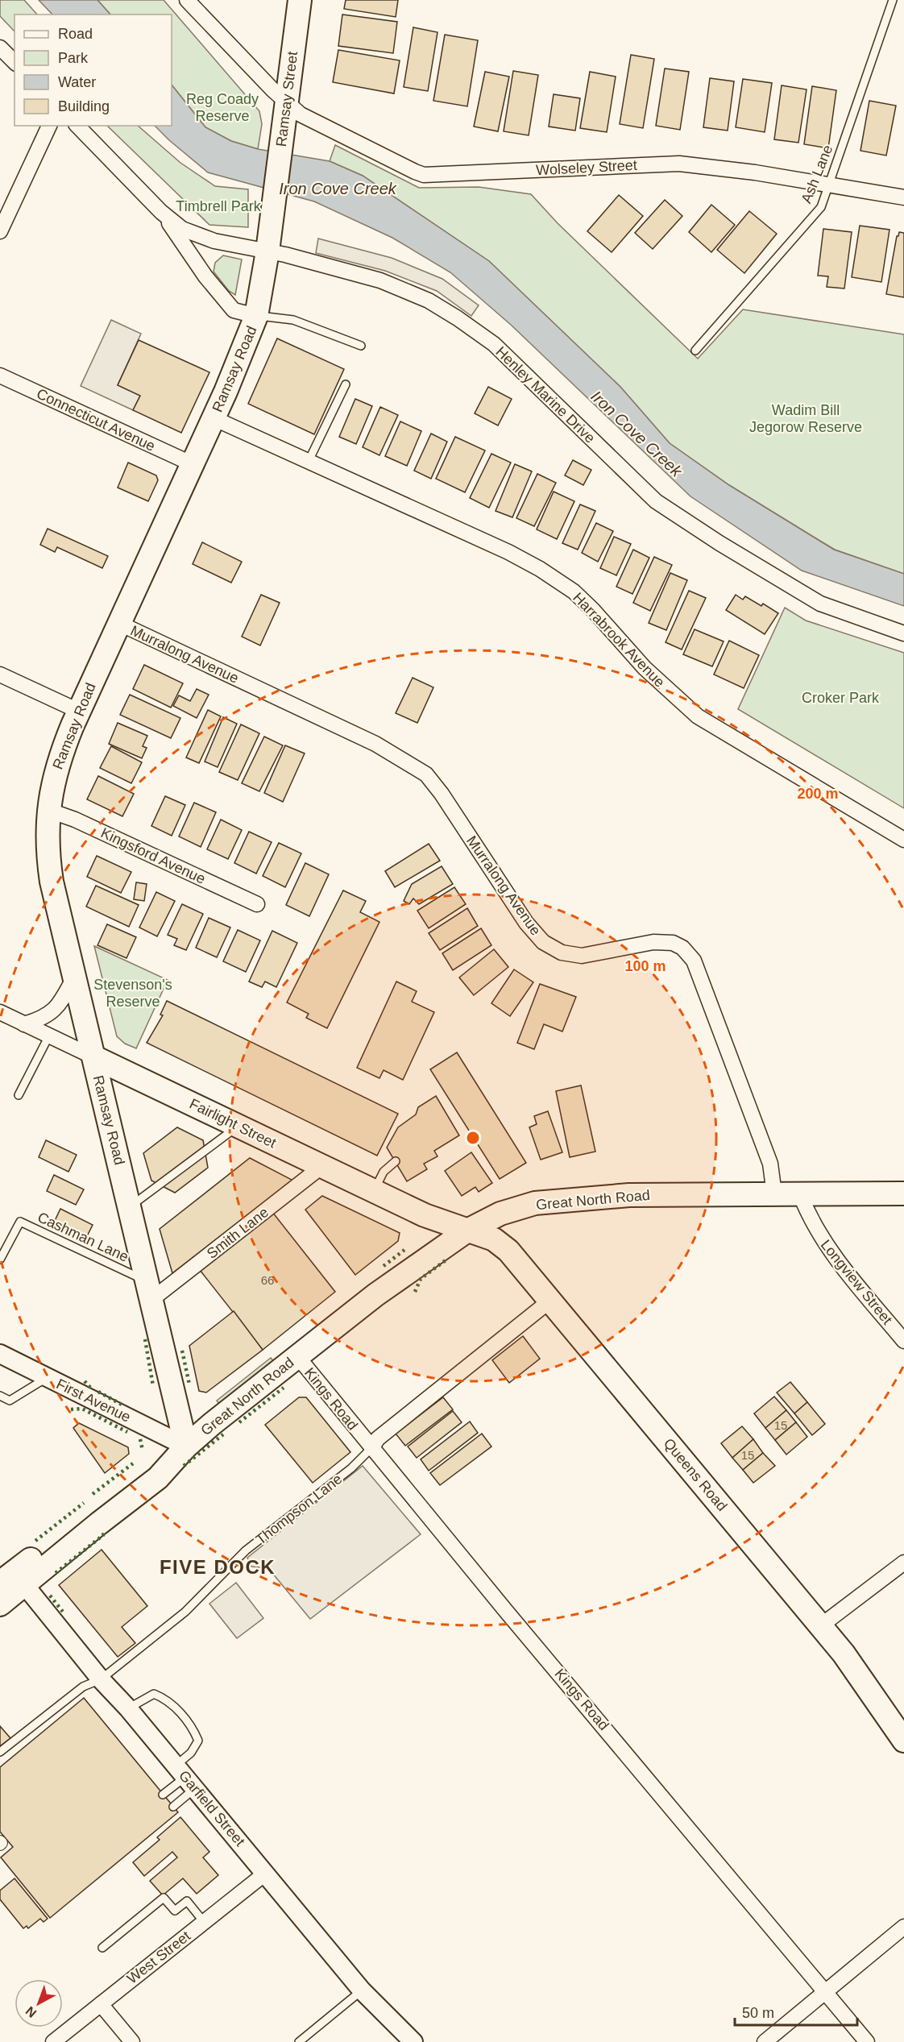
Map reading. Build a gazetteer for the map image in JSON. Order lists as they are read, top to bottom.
{
  "streets": {
    "main road": [
      "Ramsay Street",
      "Ramsay Road",
      "Fairlight Street",
      "Great North Road",
      "Queens Road"
    ],
    "street": [
      "Wolseley Street",
      "Henley Marine Drive",
      "Connecticut Avenue",
      "Harrabrook Avenue",
      "Murralong Avenue",
      "Kingsford Avenue",
      "Smith Lane",
      "Longview Street",
      "Kings Road",
      "First Avenue",
      "Thompson Lane",
      "Garfield Street",
      "West Street"
    ],
    "lane": ["Ash Lane", "Cashman Lane"]
  },
  "crossings": [
    ["Ramsay Street", "Wolseley Street"],
    ["Ramsay Street", "Ramsay Road"],
    ["Wolseley Street", "Ash Lane"],
    ["Ramsay Road", "Henley Marine Drive"],
    ["Ramsay Road", "Connecticut Avenue"],
    ["Ramsay Road", "Harrabrook Avenue"],
    ["Ramsay Road", "Murralong Avenue"],
    ["Ramsay Road", "Kingsford Avenue"],
    ["Ramsay Road", "Fairlight Street"],
    ["Ramsay Road", "Great North Road"],
    ["Ramsay Road", "Smith Lane"],
    ["Ramsay Road", "Cashman Lane"],
    ["Ramsay Road", "First Avenue"],
    ["Murralong Avenue", "Great North Road"],
    ["Fairlight Street", "Great North Road"],
    ["Fairlight Street", "Smith Lane"],
    ["Fairlight Street", "Queens Road"],
    ["Great North Road", "Longview Street"],
    ["Great North Road", "Kings Road"],
    ["Great North Road", "First Avenue"],
    ["Great North Road", "Queens Road"],
    ["Great North Road", "Garfield Street"],
    ["Smith Lane", "Cashman Lane"],
    ["Kings Road", "Thompson Lane"],
    ["Queens Road", "Thompson Lane"],
    ["Thompson Lane", "Garfield Street"],
    ["Garfield Street", "West Street"]
  ],
  "districts": ["FIVE DOCK"],
  "water": ["Iron Cove Creek"],
  "parks": [
    "Reg Coady Reserve",
    "Timbrell Park",
    "Wadim Bill Jegorow Reserve",
    "Croker Park",
    "Stevenson's Reserve"
  ],
  "house_numbers": ["66", "15", "15"],
  "legend": [
    "Road",
    "Park",
    "Water",
    "Building"
  ],
  "scale_bar": "50 m",
  "north": "bottom left",
  "rings": ["200 m", "100 m"]
}
